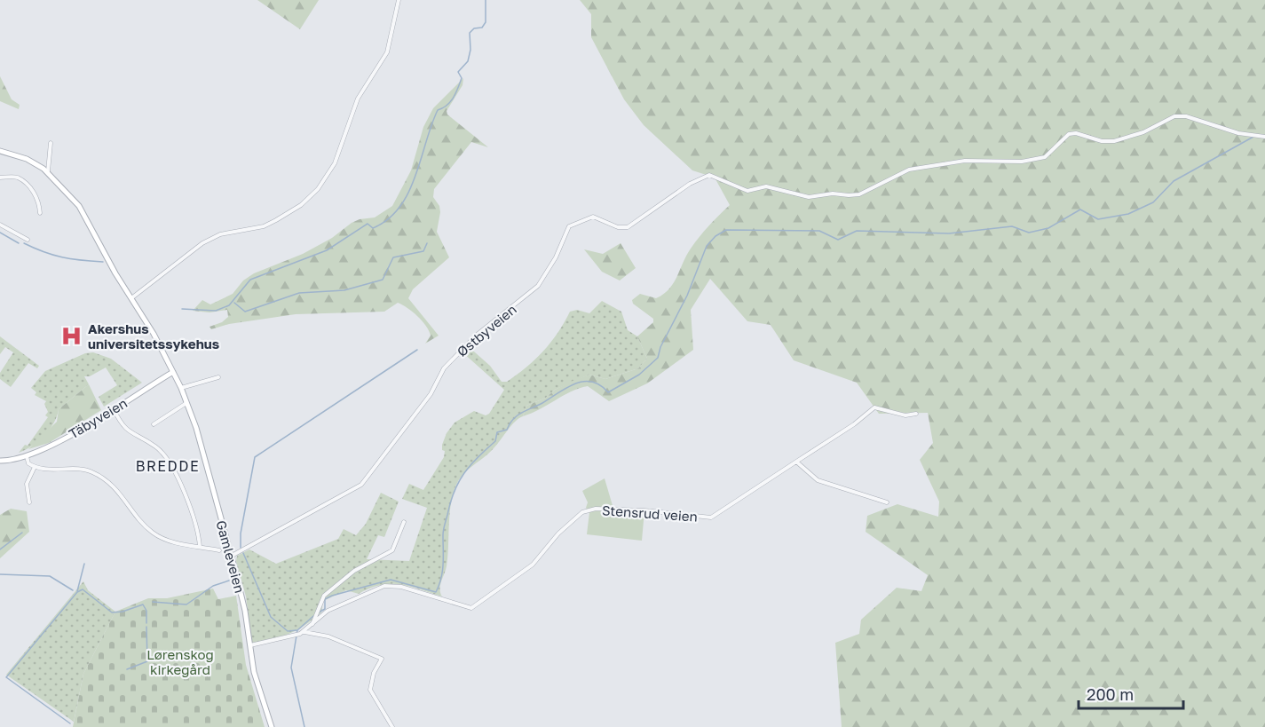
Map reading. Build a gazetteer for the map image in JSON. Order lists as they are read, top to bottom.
{
  "streets": {
    "main road": ["Täbyveien", "Gamleveien"],
    "street": ["Østbyveien", "Stensrud veien"]
  },
  "crossings": [
    ["Østbyveien", "Gamleveien"],
    ["Täbyveien", "Gamleveien"],
    ["Stensrud veien", "Gamleveien"]
  ],
  "districts": ["BREDDE"],
  "parks": ["Lørenskog kirkegård"],
  "places": {
    "hospital": ["Akershus universitetssykehus"]
  },
  "scale_bar": "200 m"
}
